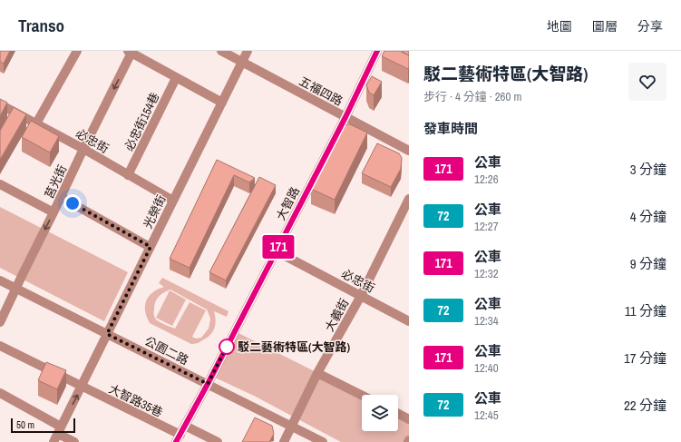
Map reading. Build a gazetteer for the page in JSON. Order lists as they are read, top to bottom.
{
  "streets": {
    "street": [
      "五福四路",
      "必忠街154巷",
      "必忠街",
      "莒光街",
      "大智路",
      "光榮街",
      "大義街",
      "公園二路",
      "大智路35巷"
    ]
  },
  "crossings": [
    ["五福四路", "大智路"],
    ["五福四路", "光榮街"],
    ["必忠街154巷", "必忠街"],
    ["必忠街", "莒光街"],
    ["必忠街", "大智路"],
    ["必忠街", "光榮街"],
    ["必忠街", "大義街"],
    ["莒光街", "公園二路"],
    ["大智路", "公園二路"],
    ["大智路", "大智路35巷"],
    ["光榮街", "公園二路"],
    ["光榮街", "大智路35巷"],
    ["大義街", "公園二路"]
  ],
  "places": ["駁二藝術特區(大智路)"],
  "lines": ["bus line 171"],
  "scale_bar": "50 m",
  "page": {
    "header": "Transo",
    "nav": ["地圖", "圖層", "分享"],
    "on_map": "171",
    "heading": [
      ["駁二藝術特區(大智路)", "步行 · 4 分鐘 · 260 m"],
      "發車時間"
    ],
    "list": [
      {
        "mark": "171",
        "name": "公車",
        "note": "12:26",
        "value": "3 分鐘"
      },
      {
        "mark": "72",
        "name": "公車",
        "note": "12:27",
        "value": "4 分鐘"
      },
      {
        "mark": "171",
        "name": "公車",
        "note": "12:32",
        "value": "9 分鐘"
      },
      {
        "mark": "72",
        "name": "公車",
        "note": "12:34",
        "value": "11 分鐘"
      },
      {
        "mark": "171",
        "name": "公車",
        "note": "12:40",
        "value": "17 分鐘"
      },
      {
        "mark": "72",
        "name": "公車",
        "note": "12:45",
        "value": "22 分鐘"
      }
    ],
    "scale": "50 m"
  }
}
